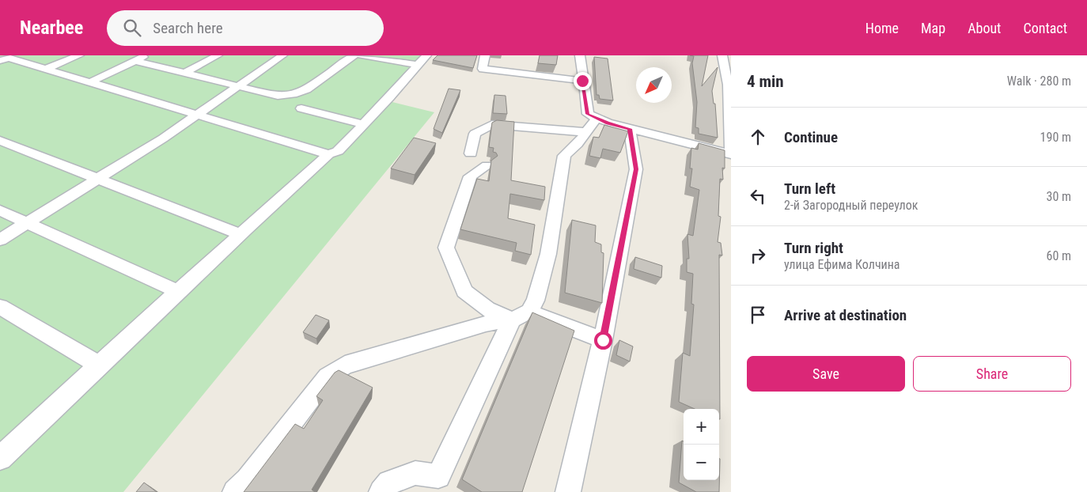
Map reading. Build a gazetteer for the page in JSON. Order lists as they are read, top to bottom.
{
  "north": "bottom left",
  "page": {
    "header": "Nearbee",
    "search": "Search here",
    "nav": [
      "Home",
      "Map",
      "About",
      "Contact"
    ],
    "heading": ["4 min", "Walk · 280 m"],
    "list": [
      ["Continue", "190 m"],
      ["Turn left", "2-й Загородный переулок", "30 m"],
      ["Turn right", "улица Ефима Колчина", "60 m"],
      "Arrive at destination"
    ],
    "buttons": ["Save", "Share"],
    "map_buttons": ["+", "−"]
  }
}
